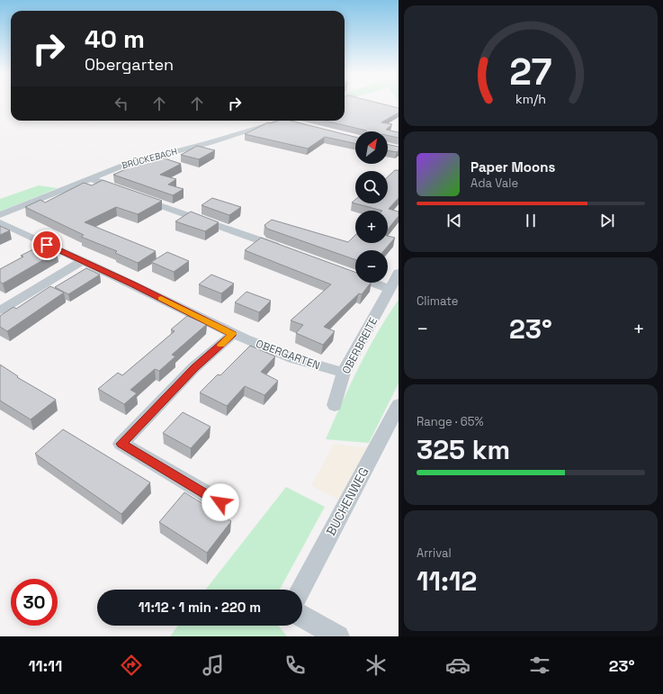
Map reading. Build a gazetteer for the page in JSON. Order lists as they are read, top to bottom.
{
  "streets": {
    "street": [
      "BRÜCKEBACH",
      "OBERBREITE",
      "OBERGARTEN",
      "BUCHENWEG"
    ]
  },
  "crossings": [
    ["OBERBREITE", "OBERGARTEN"]
  ],
  "north": "top right",
  "page": {
    "turn": ["40 m", "Obergarten"],
    "map_buttons": ["+", "−"],
    "song": ["Paper Moons", "Ada Vale"],
    "tile": [
      "Climate",
      ["Range · 65%", "325 km"],
      ["Arrival", "11:12"]
    ],
    "heat": ["−", "23°", "+"],
    "limit": "30",
    "trip": "11:12 · 1 min · 220 m",
    "tabs": ["11:11", "23°"],
    "gauge": ["27", "km/h"]
  }
}
